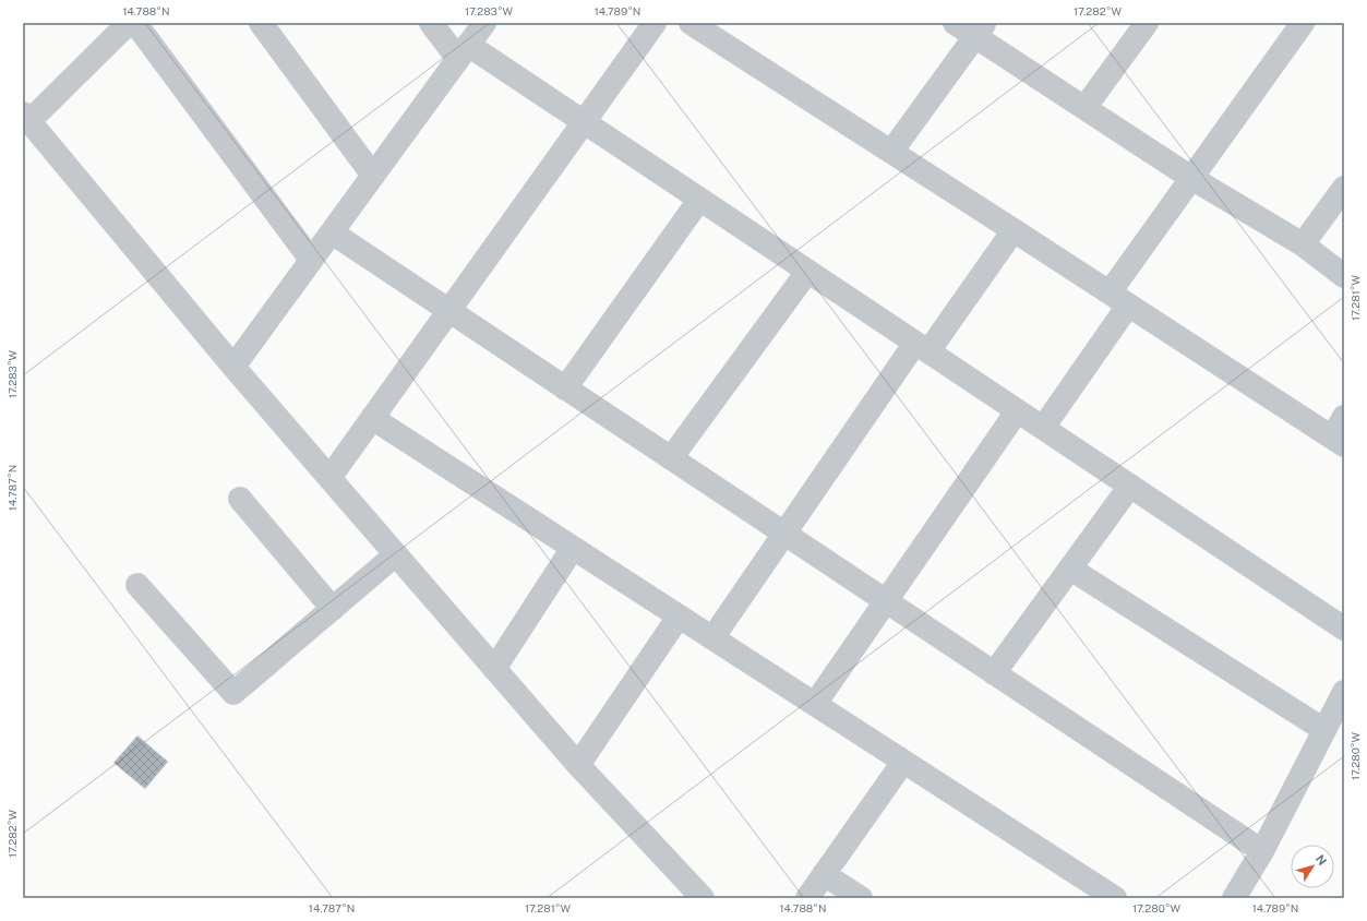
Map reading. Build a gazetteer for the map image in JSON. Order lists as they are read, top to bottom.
{
  "north": "top right",
  "coordinates": [
    "14.788°N",
    "17.283°W",
    "14.789°N",
    "17.282°W",
    "17.281°W",
    "14.787°N",
    "17.280°W"
  ]
}
